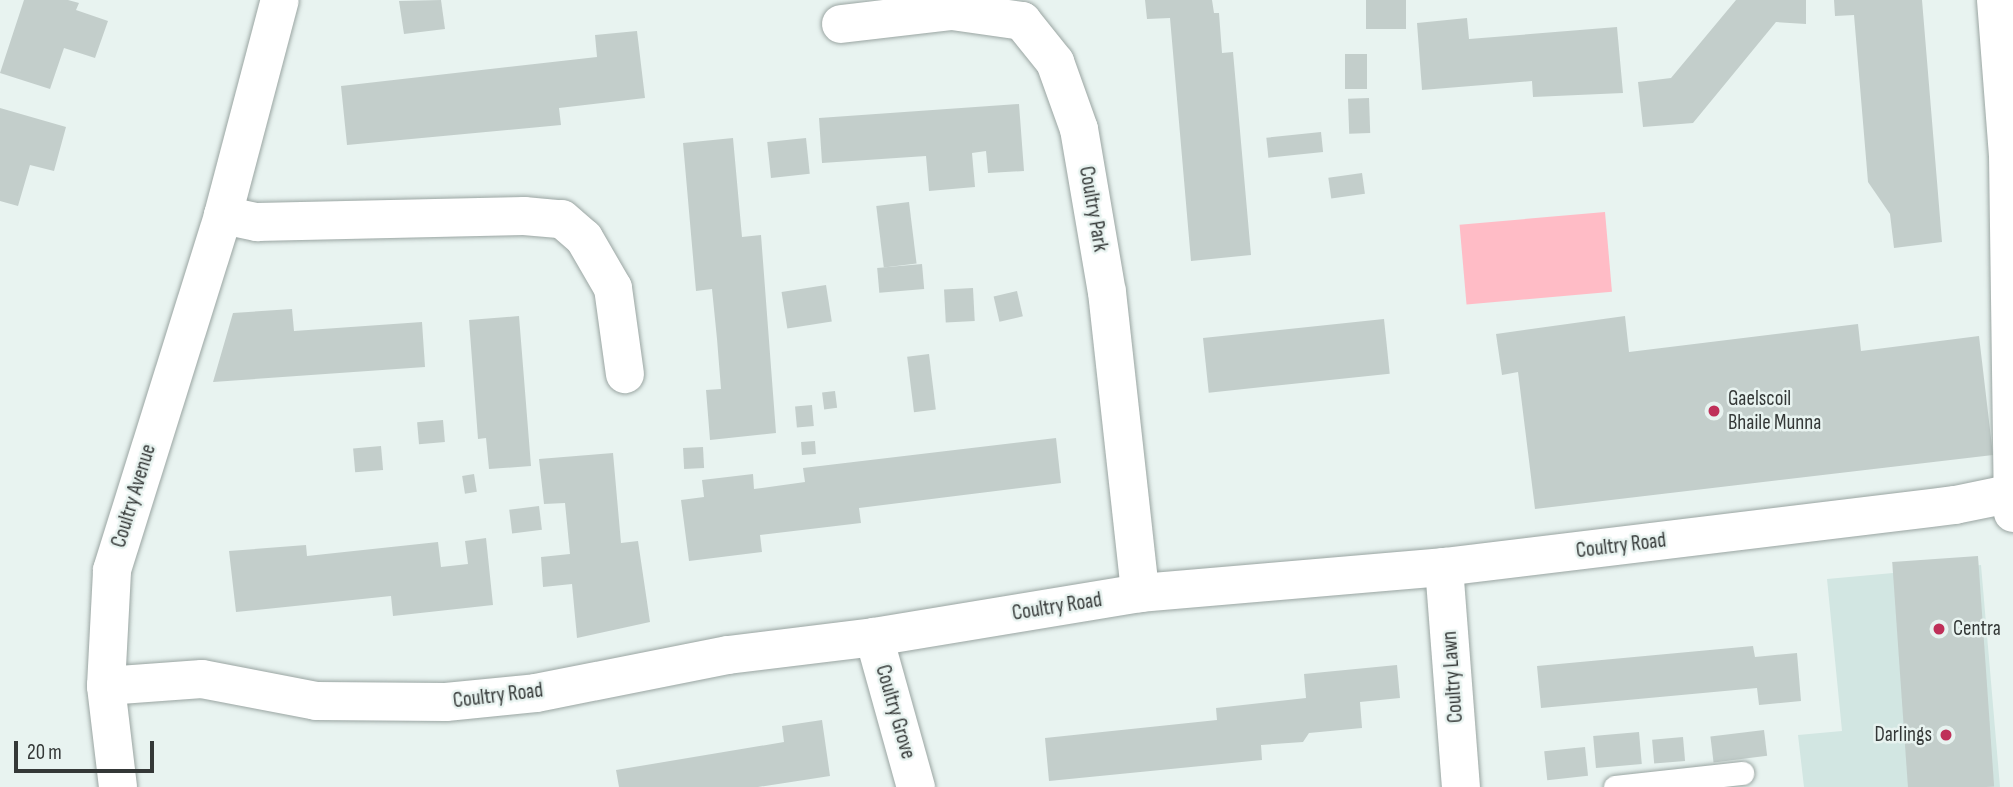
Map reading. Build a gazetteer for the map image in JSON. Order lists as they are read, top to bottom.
{
  "streets": {
    "street": [
      "Coultry Park",
      "Coultry Avenue",
      "Coultry Road",
      "Coultry Lawn",
      "Coultry Grove"
    ]
  },
  "crossings": [
    ["Coultry Park", "Coultry Road"],
    ["Coultry Avenue", "Coultry Road"],
    ["Coultry Road", "Coultry Lawn"],
    ["Coultry Road", "Coultry Grove"]
  ],
  "places": ["Gaelscoil Bhaile Munna", "Centra", "Darlings"],
  "scale_bar": "20 m"
}
